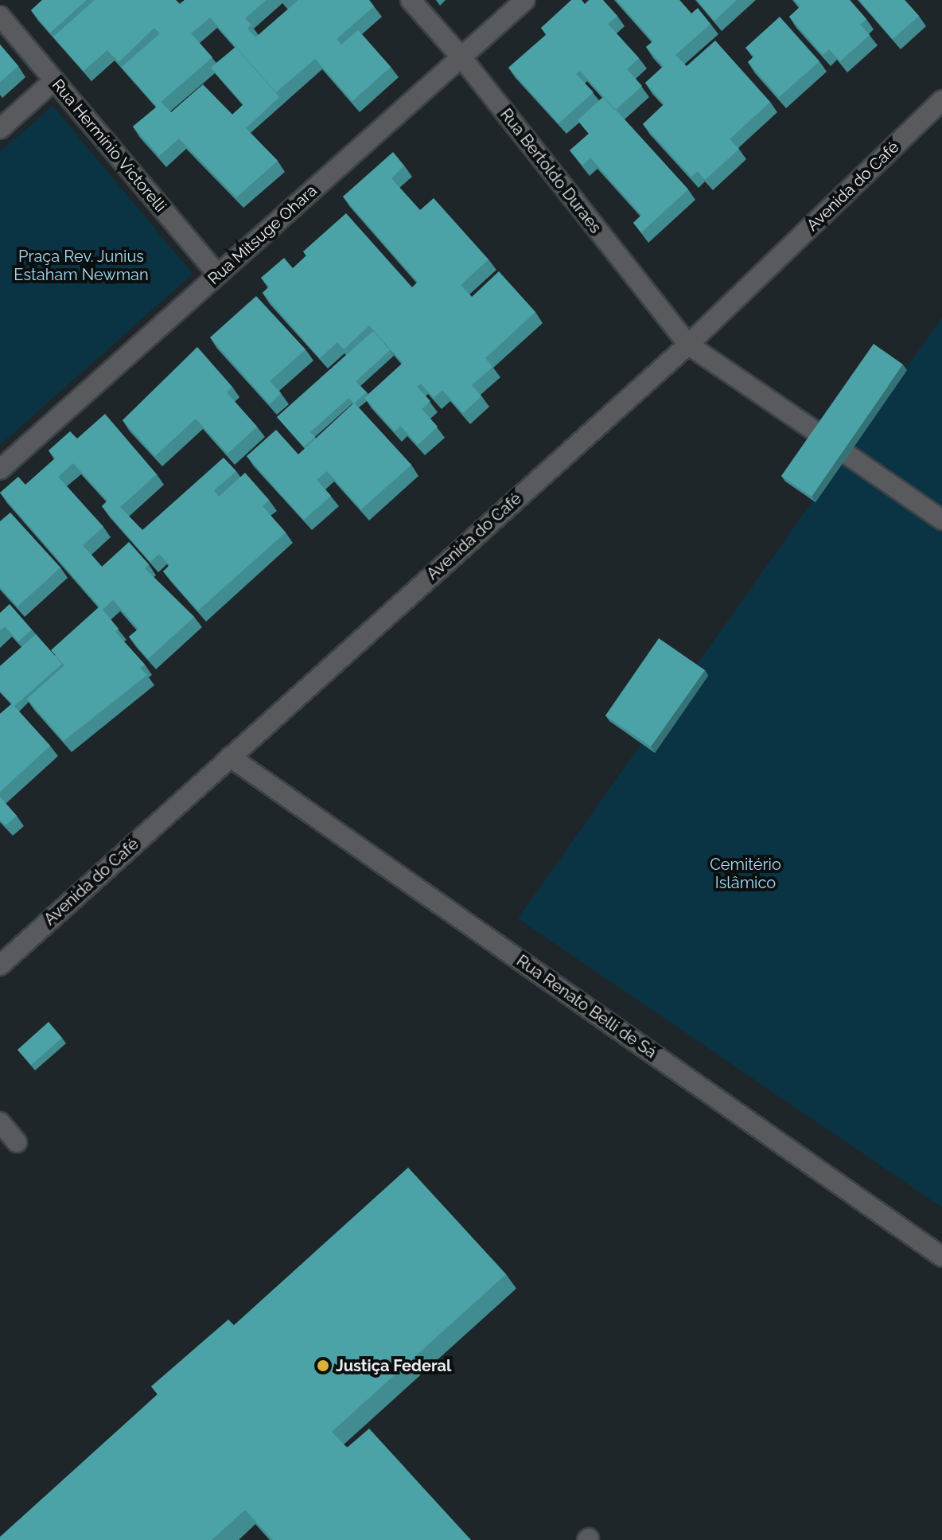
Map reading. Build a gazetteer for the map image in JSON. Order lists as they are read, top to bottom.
{
  "streets": {
    "street": [
      "Rua Hermínio Victorelli",
      "Rua Bertoldo Duraes",
      "Avenida do Café",
      "Rua Mitsuge Ohara",
      "Rua Renato Belli de Sá"
    ]
  },
  "crossings": [
    ["Rua Hermínio Victorelli", "Rua Mitsuge Ohara"],
    ["Rua Bertoldo Duraes", "Avenida do Café"],
    ["Rua Bertoldo Duraes", "Rua Mitsuge Ohara"],
    ["Avenida do Café", "Rua Renato Belli de Sá"]
  ],
  "parks": ["Praça Rev. Junius Estaham Newman", "Cemitério Islâmico"],
  "places": ["Justiça Federal"]
}
